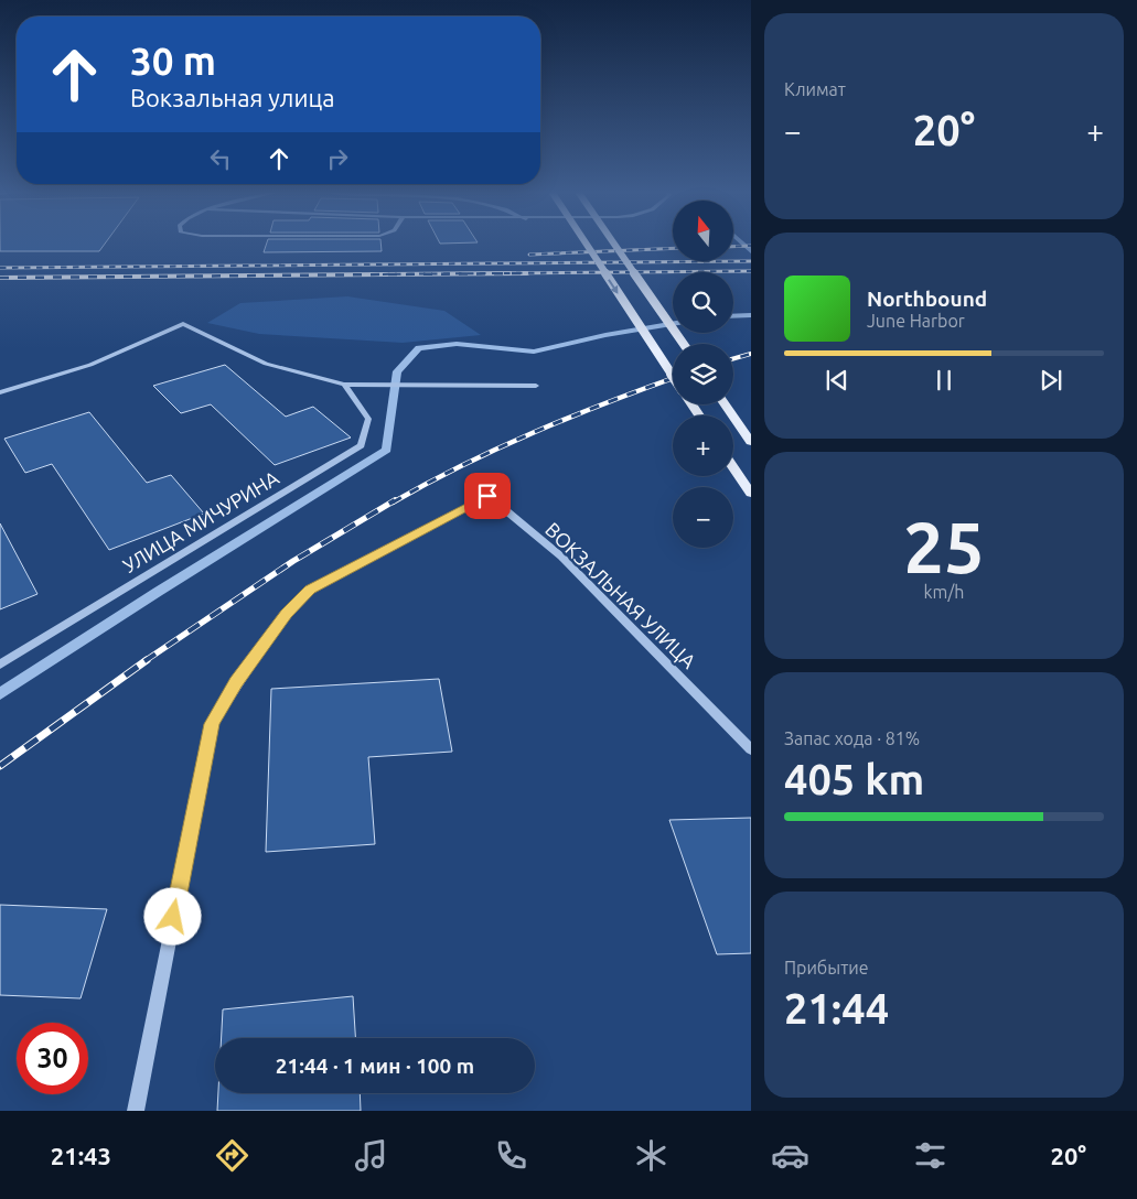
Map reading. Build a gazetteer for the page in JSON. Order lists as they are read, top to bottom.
{
  "streets": {
    "street": ["УЛИЦА МИЧУРИНА", "ВОКЗАЛЬНАЯ УЛИЦА"]
  },
  "north": "top",
  "page": {
    "tile": [
      "Климат",
      ["25", "km/h"],
      ["Запас хода · 81%", "405 km"],
      ["Прибытие", "21:44"]
    ],
    "turn": ["30 m", "Вокзальная улица"],
    "heat": ["−", "20°", "+"],
    "map_buttons": ["+", "−"],
    "song": ["Northbound", "June Harbor"],
    "limit": "30",
    "trip": "21:44 · 1 мин · 100 m",
    "tabs": ["21:43", "20°"]
  }
}
